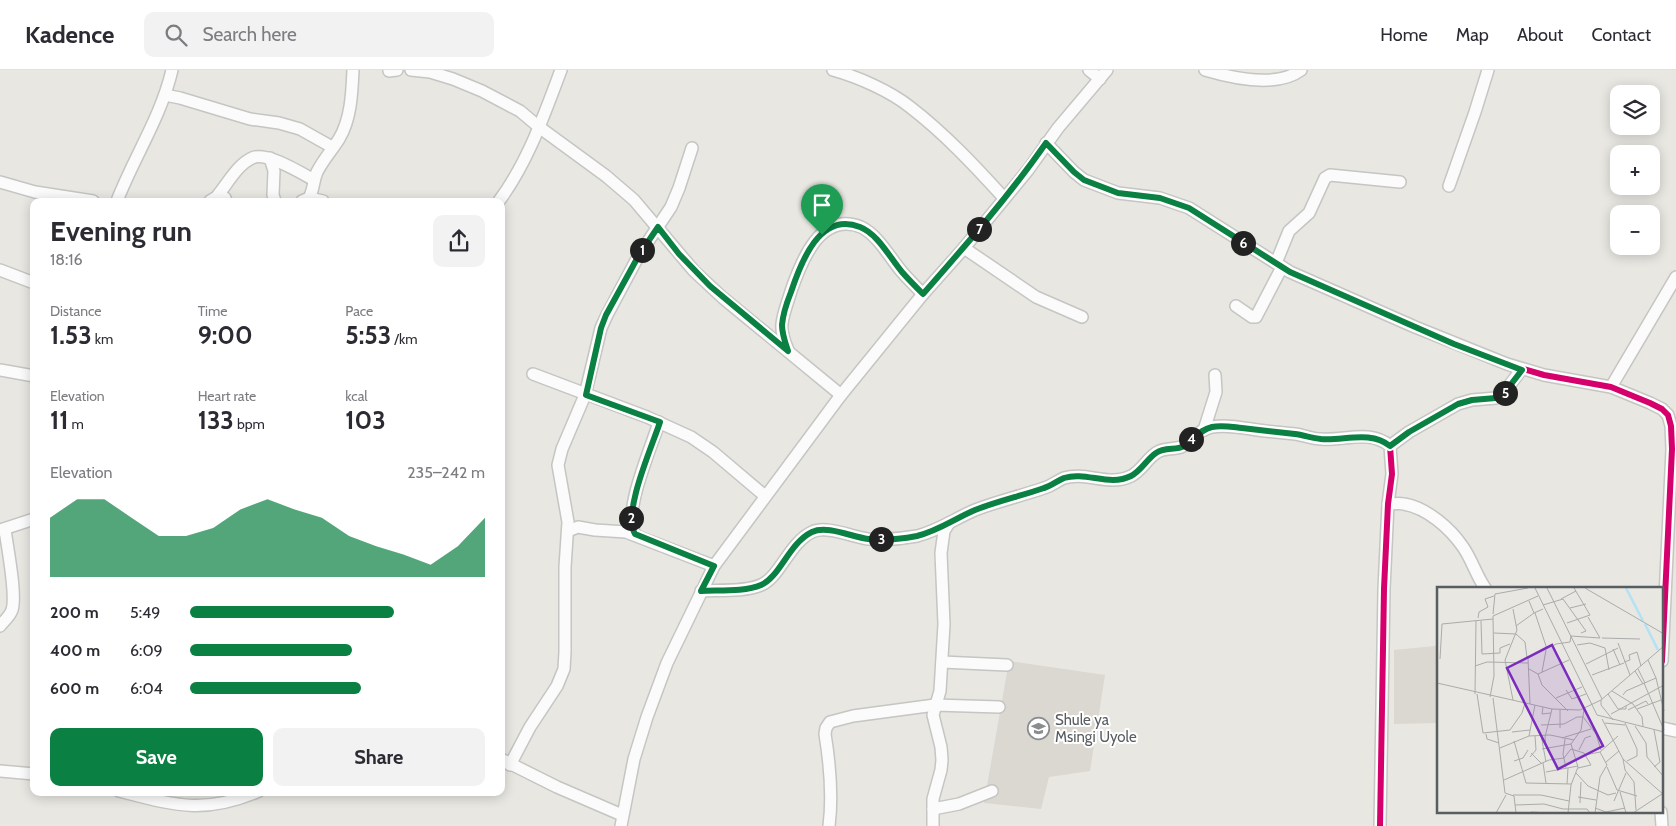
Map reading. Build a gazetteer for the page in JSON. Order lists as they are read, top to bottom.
{
  "places": {
    "school or university": ["Shule ya Msingi Uyole"]
  },
  "page": {
    "header": "Kadence",
    "search": "Search here",
    "nav": [
      "Home",
      "Map",
      "About",
      "Contact"
    ],
    "map_buttons": ["+", "−"],
    "heading": ["Evening run", "18:16"],
    "pins": [
      "7",
      "6",
      "1",
      "5",
      "4",
      "2",
      "3"
    ],
    "stats": [
      ["Distance", "1.53 km"],
      ["Time", "9:00"],
      ["Pace", "5:53 /km"],
      ["Elevation", "11 m"],
      ["Heart rate", "133 bpm"],
      ["kcal", "103"]
    ],
    "chart": ["Elevation", "235–242 m"],
    "list": [
      {
        "name": "200 m",
        "note": "5:49"
      },
      {
        "name": "400 m",
        "note": "6:09"
      },
      {
        "name": "600 m",
        "note": "6:04"
      }
    ],
    "buttons": ["Save", "Share"]
  }
}
